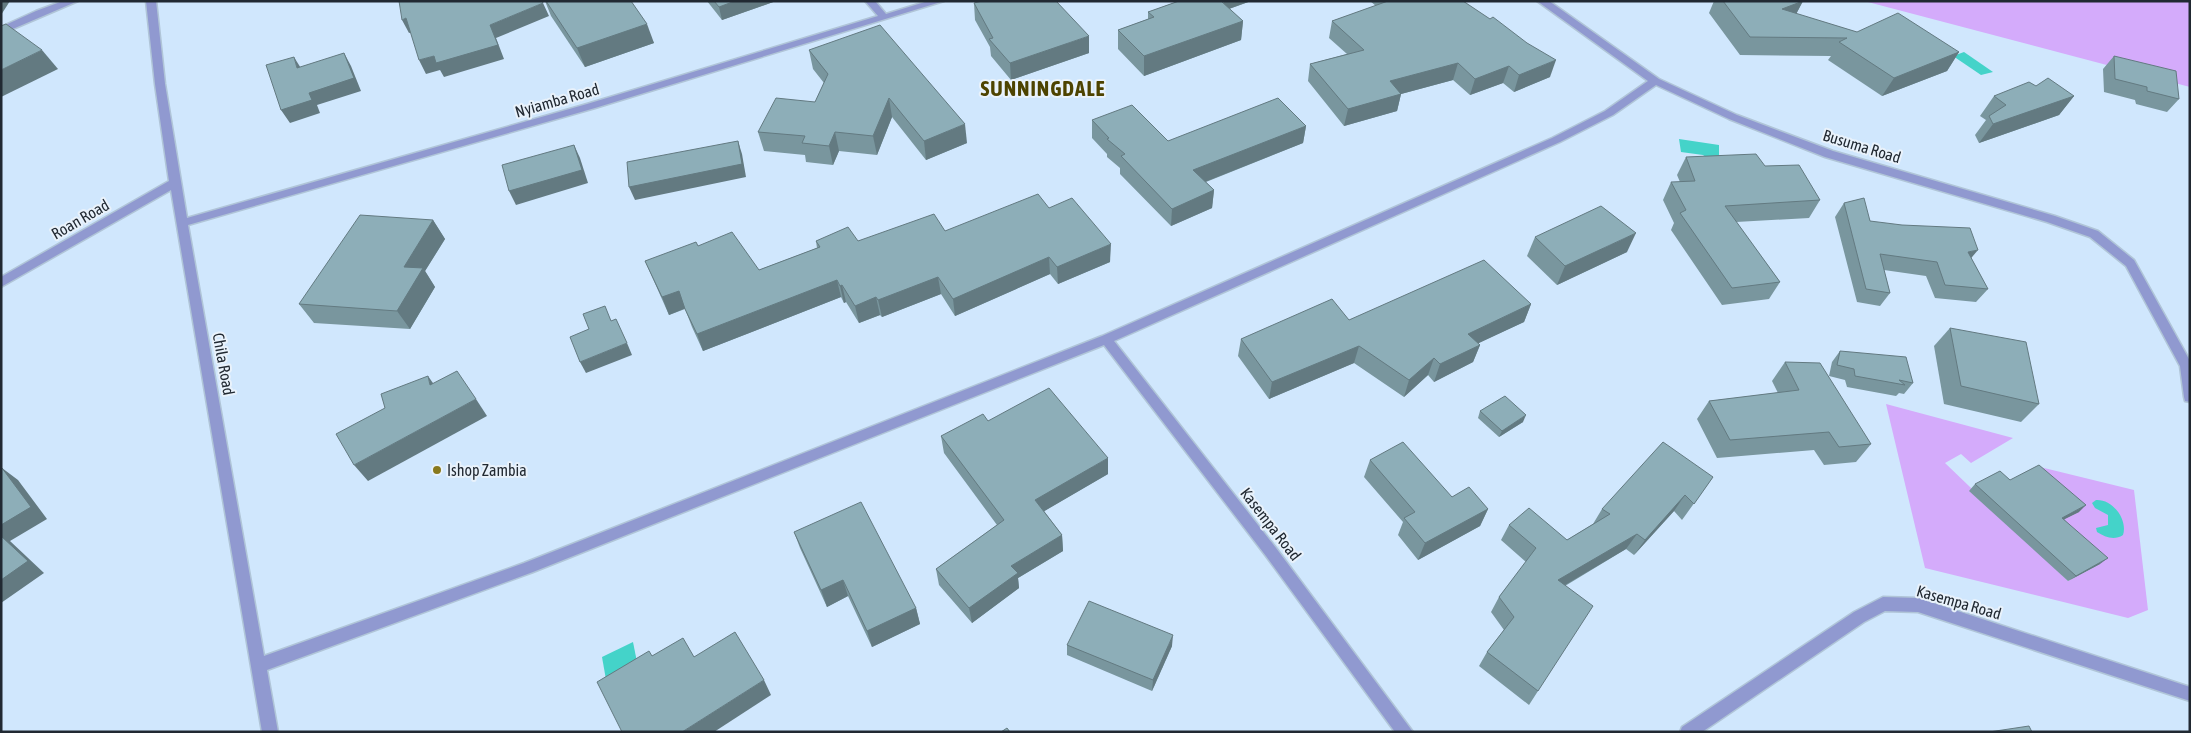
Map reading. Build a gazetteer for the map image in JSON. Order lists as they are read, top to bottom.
{
  "streets": {
    "street": [
      "Nyiamba Road",
      "Busuma Road",
      "Roan Road",
      "Chila Road",
      "Kasempa Road"
    ]
  },
  "crossings": [
    ["Nyiamba Road", "Chila Road"],
    ["Roan Road", "Chila Road"]
  ],
  "districts": ["SUNNINGDALE"],
  "places": ["Ishop Zambia"]
}
